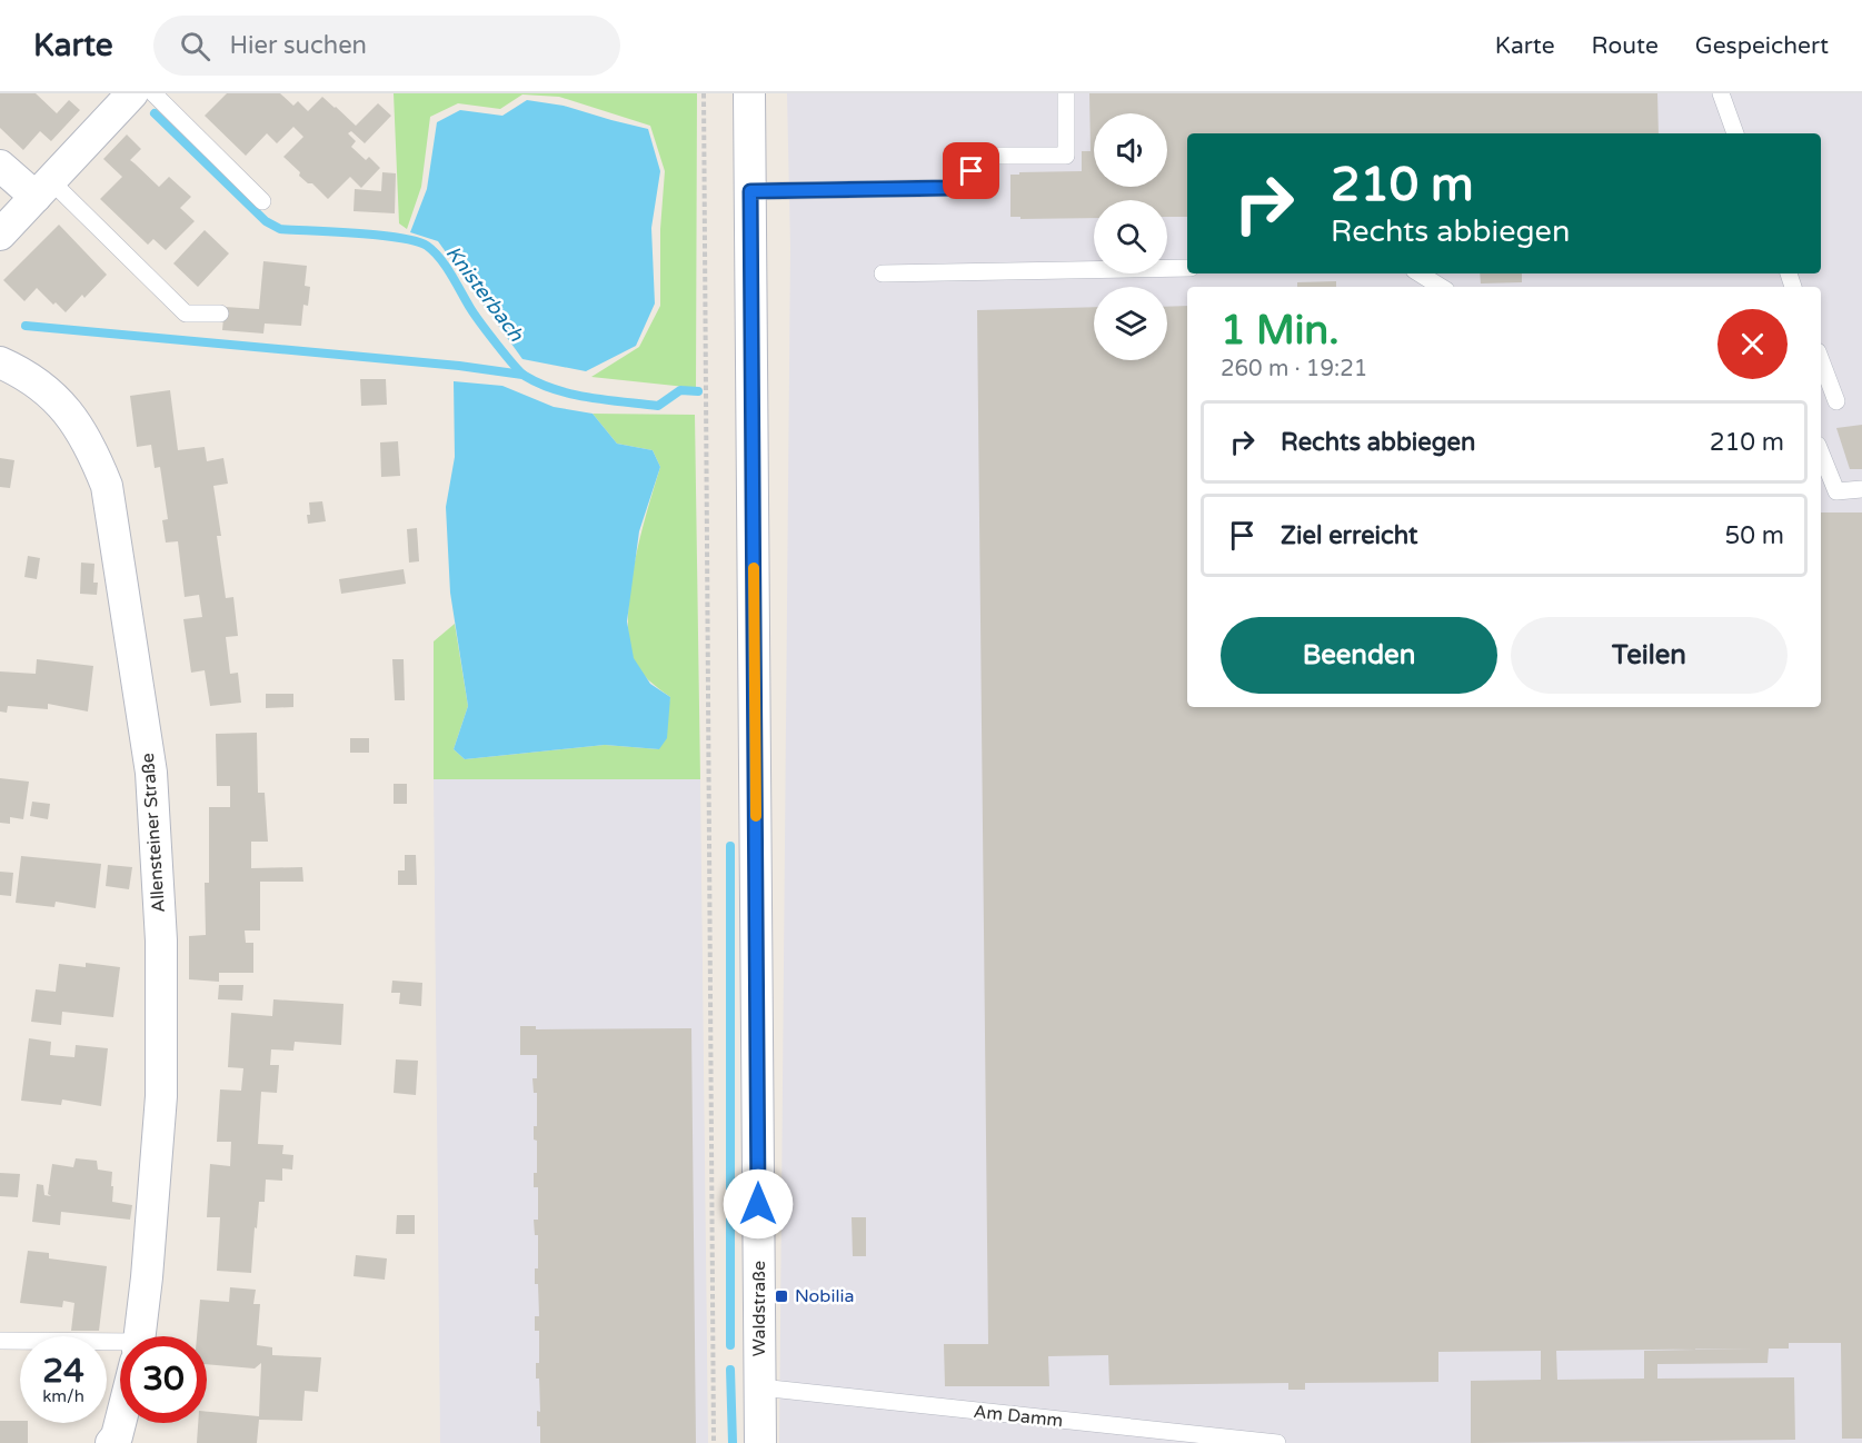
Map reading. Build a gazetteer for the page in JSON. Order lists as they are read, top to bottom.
{
  "streets": {
    "street": ["Allensteiner Straße", "Waldstraße"],
    "lane": ["Am Damm"]
  },
  "crossings": [
    ["Waldstraße", "Am Damm"]
  ],
  "water": ["Knisterbach"],
  "places": {
    "transit": ["Nobilia"]
  },
  "page": {
    "header": "Karte",
    "search": "Hier suchen",
    "nav": ["Karte", "Route", "Gespeichert"],
    "turn": ["210 m", "Rechts abbiegen"],
    "heading": ["1 Min.", "260 m · 19:21"],
    "list": [
      {
        "name": "Rechts abbiegen",
        "value": "210 m"
      },
      {
        "name": "Ziel erreicht",
        "value": "50 m"
      }
    ],
    "buttons": ["Beenden", "Teilen"],
    "speed": "24 km/h",
    "limit": "30"
  }
}
